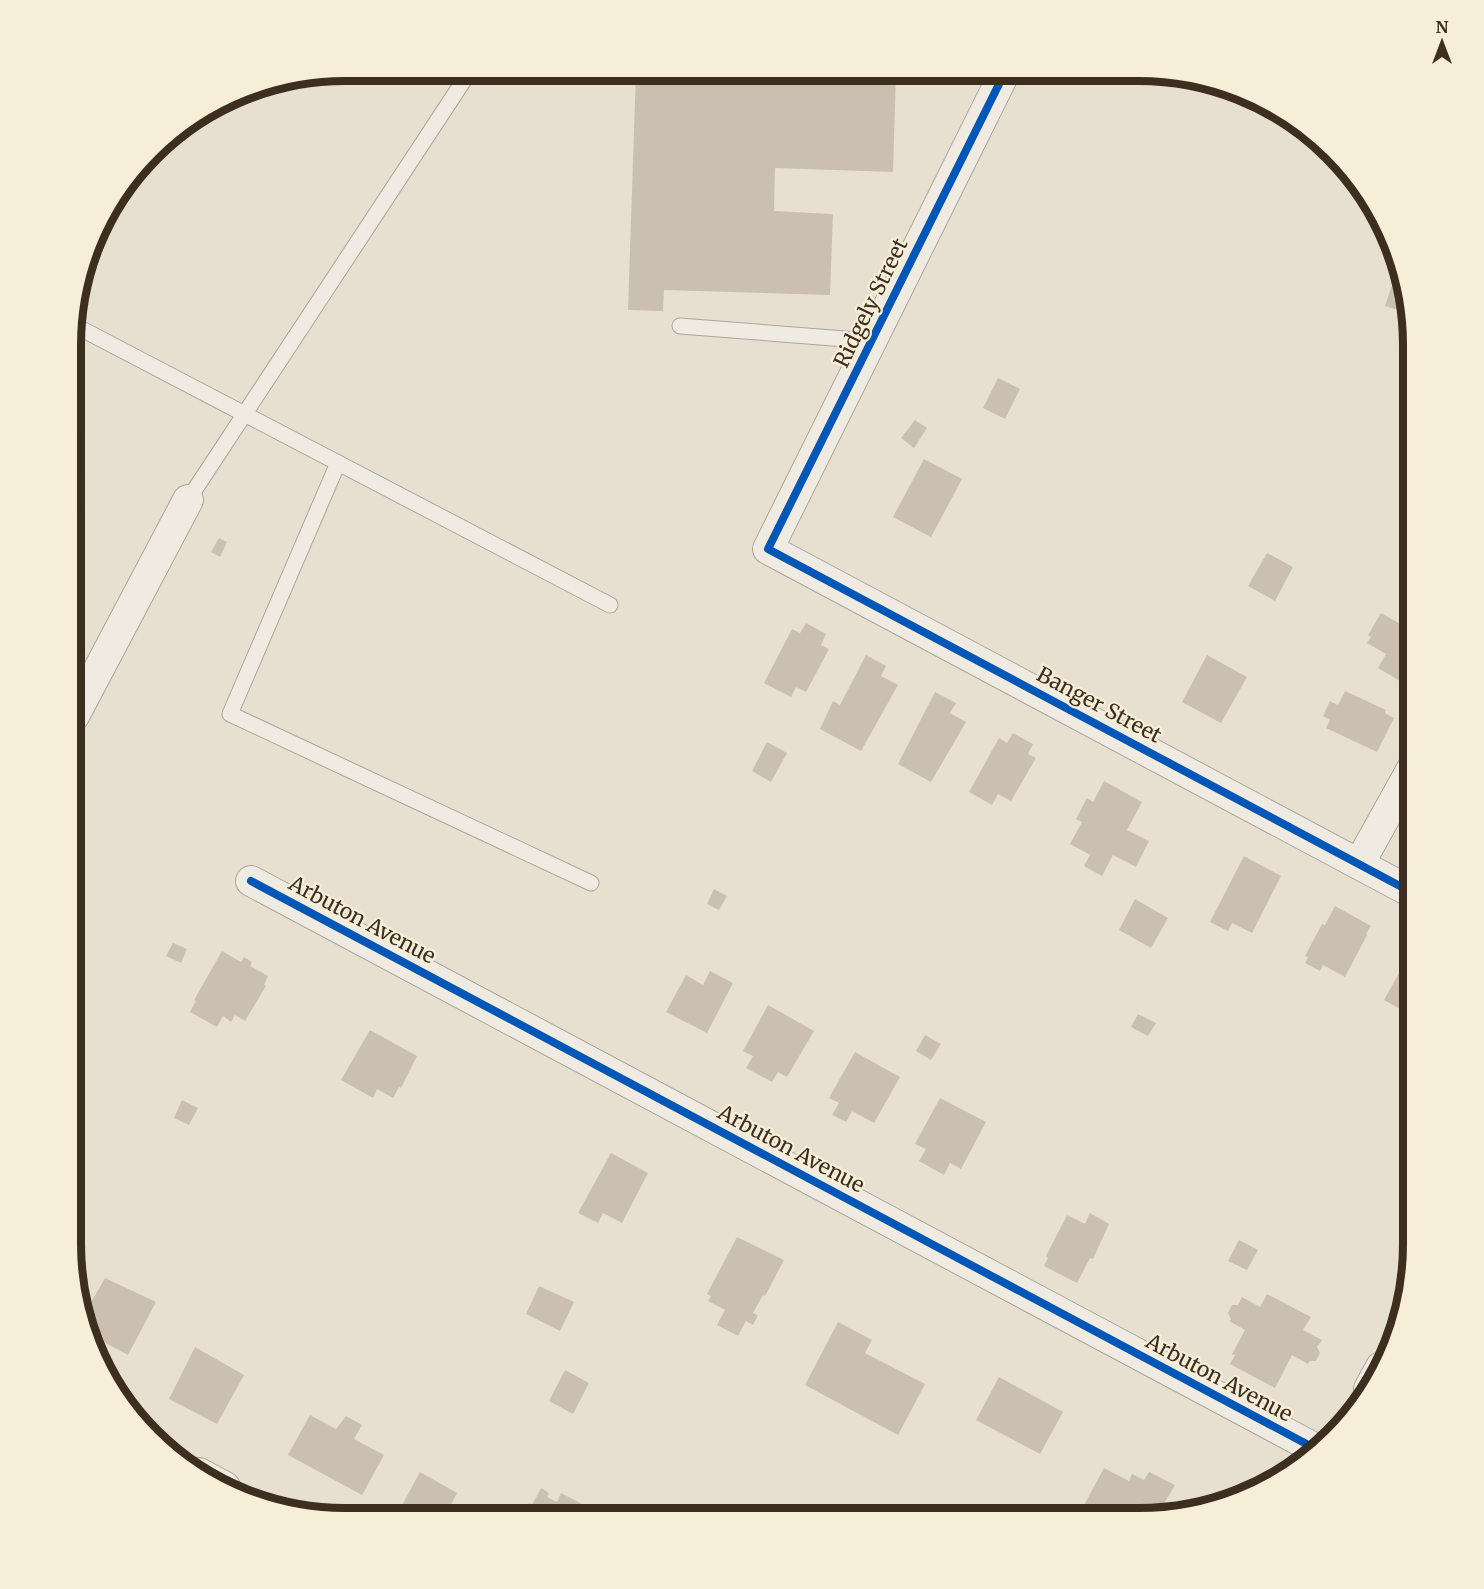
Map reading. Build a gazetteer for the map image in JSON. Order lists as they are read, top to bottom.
{
  "streets": {
    "street": ["Ridgely Street", "Banger Street", "Arbuton Avenue"]
  },
  "crossings": [
    ["Ridgely Street", "Banger Street"]
  ],
  "north": "top"
}
